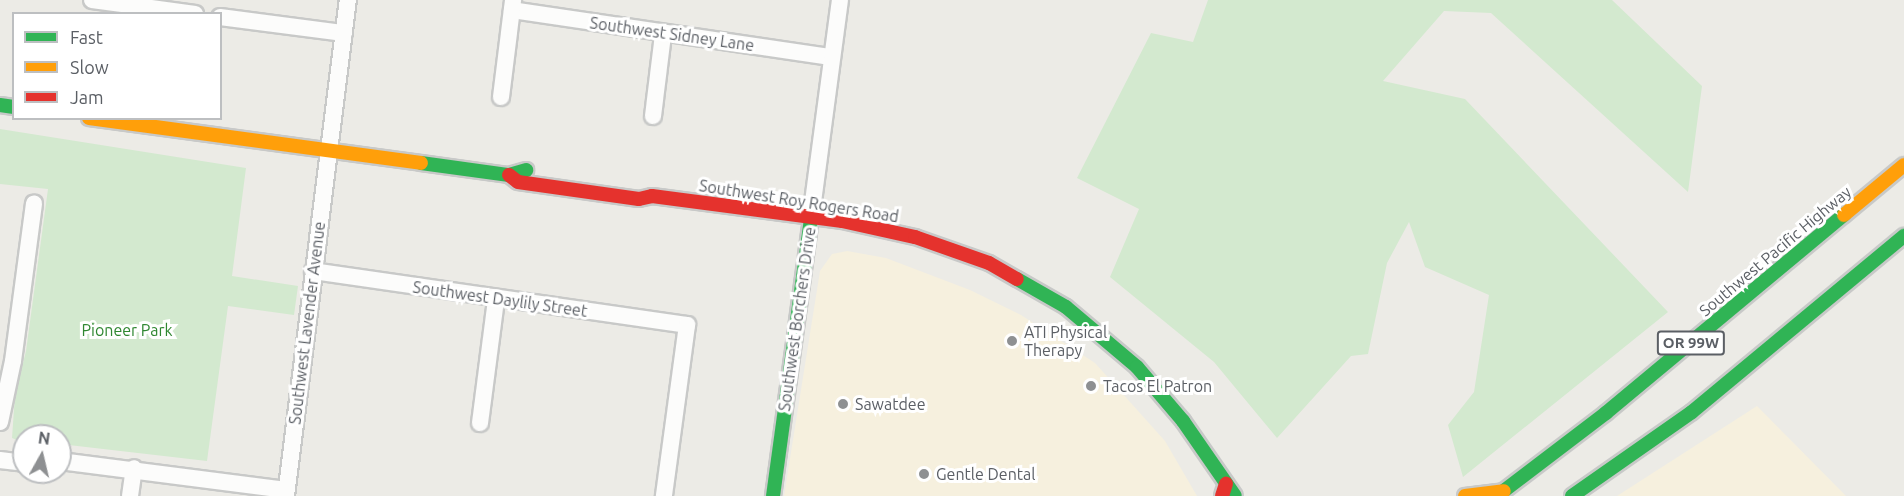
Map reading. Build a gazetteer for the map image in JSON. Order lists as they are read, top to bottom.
{
  "streets": {
    "main road": [
      "Southwest Roy Rogers Road",
      "Southwest Pacific Highway",
      "Southwest Borchers Drive",
      "OR 99W"
    ],
    "street": ["Southwest Sidney Lane", "Southwest Daylily Street", "Southwest Lavender Avenue"]
  },
  "crossings": [
    ["Southwest Sidney Lane", "Southwest Borchers Drive"],
    ["Southwest Roy Rogers Road", "Southwest Borchers Drive"],
    ["Southwest Roy Rogers Road", "Southwest Lavender Avenue"],
    ["Southwest Daylily Street", "Southwest Lavender Avenue"]
  ],
  "parks": ["Pioneer Park"],
  "places": [
    "ATI Physical Therapy",
    "Tacos El Patron",
    "Sawatdee",
    "Gentle Dental"
  ],
  "legend": ["Fast", "Slow", "Jam"],
  "north": "top"
}
